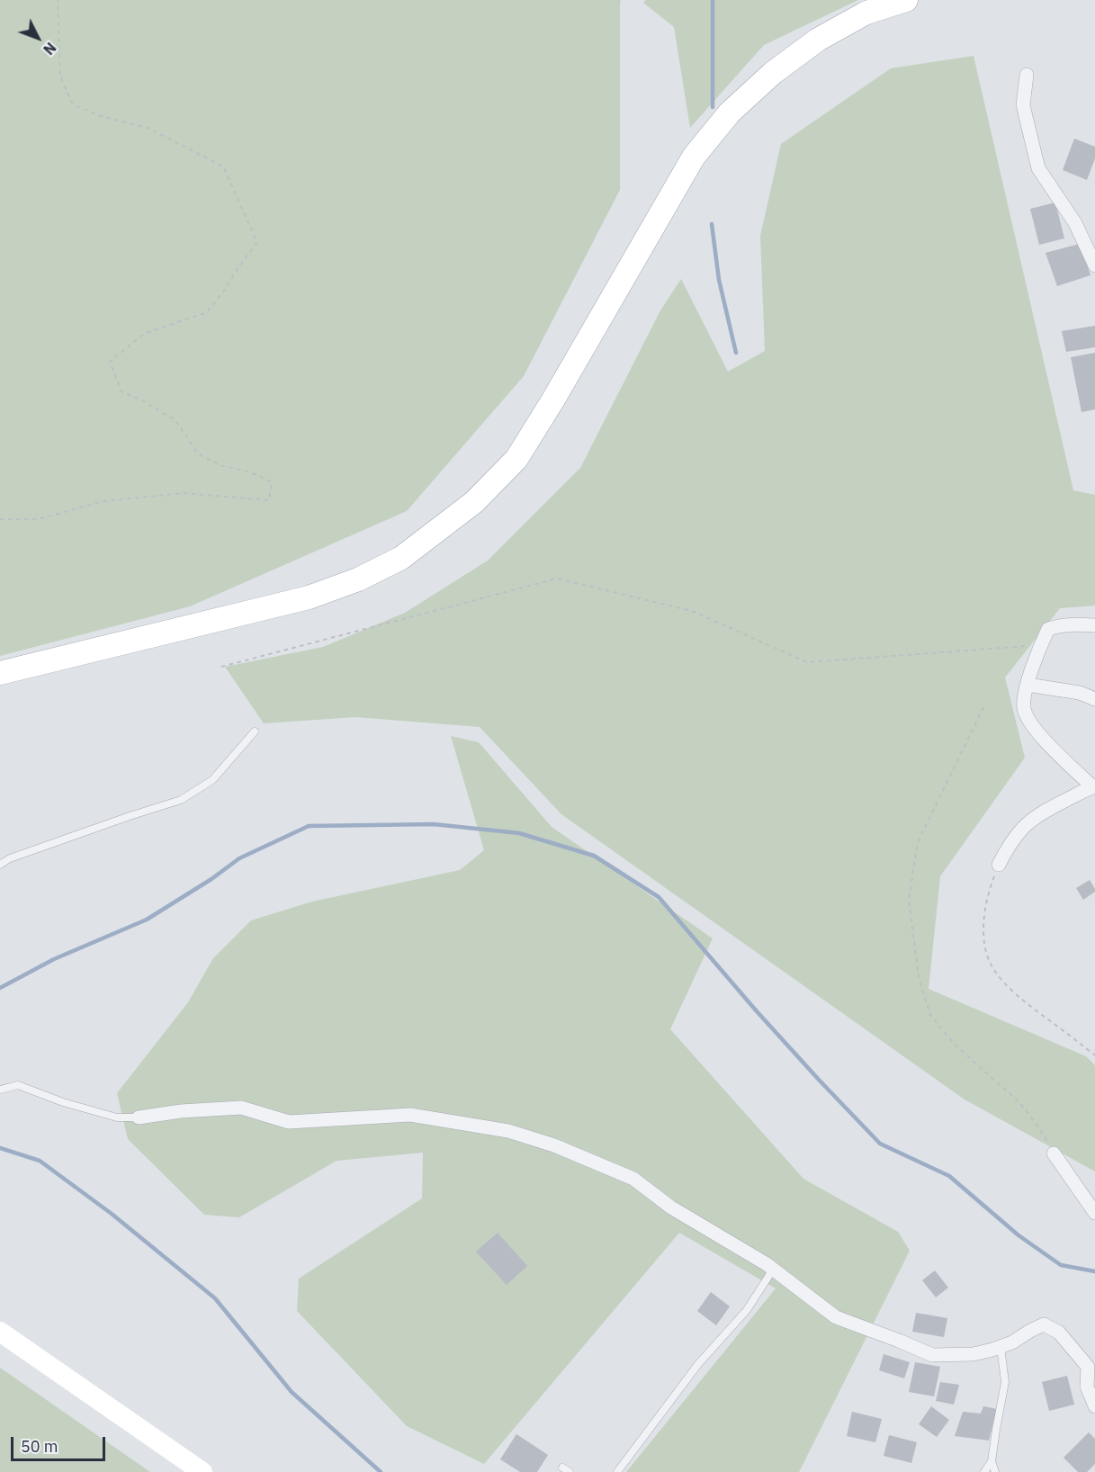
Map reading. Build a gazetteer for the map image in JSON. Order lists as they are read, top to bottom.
{
  "scale_bar": "50 m",
  "north": "bottom right"
}
